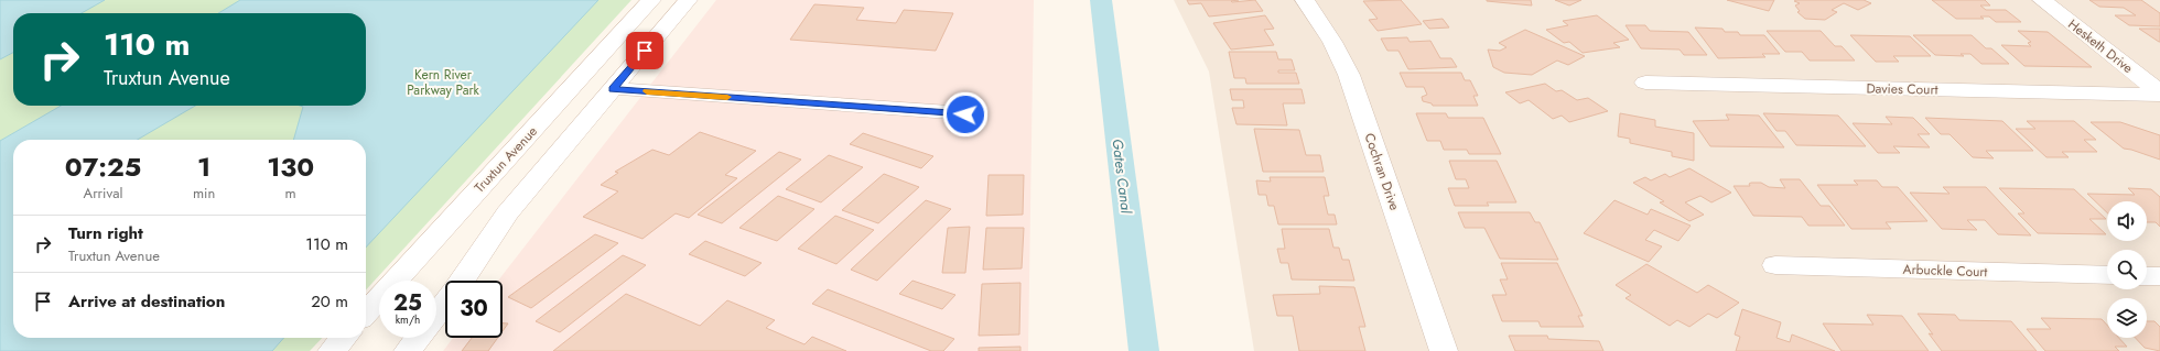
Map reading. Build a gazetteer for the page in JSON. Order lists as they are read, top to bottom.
{
  "streets": {
    "street": [
      "Hesketh Drive",
      "Davies Court",
      "Truxtun Avenue",
      "Cochran Drive",
      "Arbuckle Court"
    ]
  },
  "crossings": [
    ["Hesketh Drive", "Davies Court"]
  ],
  "water": ["Gates Canal"],
  "parks": ["Kern River Parkway Park"],
  "page": {
    "turn": ["110 m", "Truxtun Avenue"],
    "eta": [
      "07:25",
      "Arrival",
      "1",
      "min",
      "130",
      "m"
    ],
    "list": [
      {
        "name": "Turn right",
        "note": "Truxtun Avenue",
        "value": "110 m"
      },
      {
        "name": "Arrive at destination",
        "value": "20 m"
      }
    ],
    "speed": "25 km/h",
    "limit": "30"
  }
}
